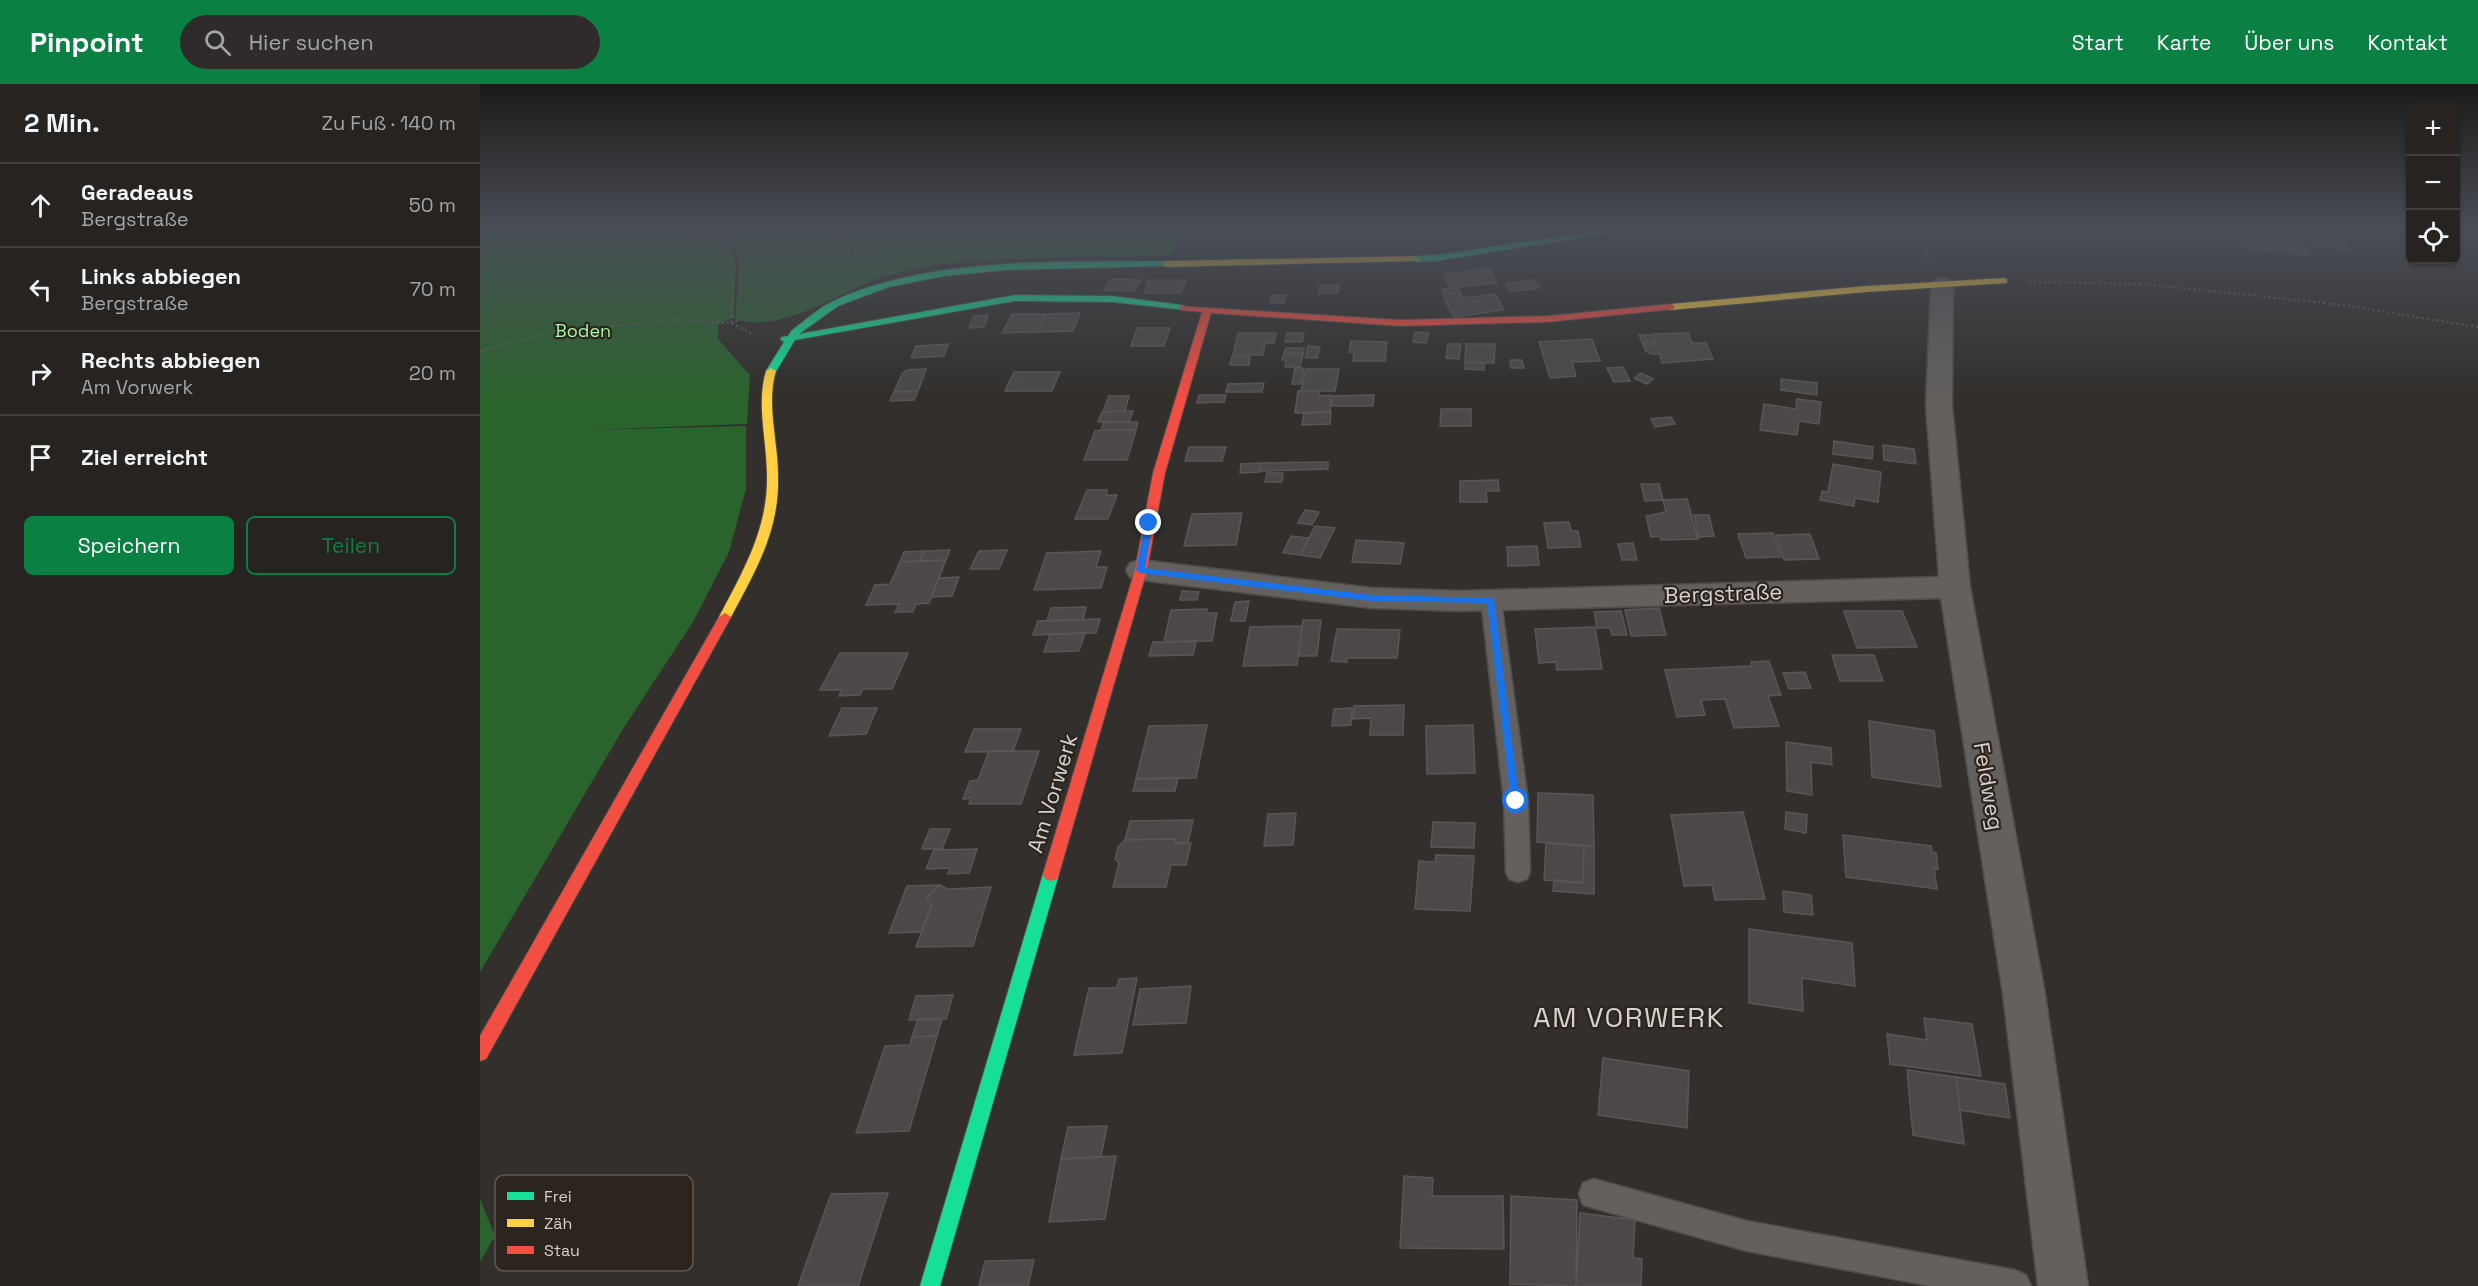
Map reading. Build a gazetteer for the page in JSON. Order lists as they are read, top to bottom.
{
  "streets": {
    "street": ["Bergstraße", "Feldweg", "Am Vorwerk"]
  },
  "crossings": [
    ["Bergstraße", "Feldweg"],
    ["Bergstraße", "Am Vorwerk"]
  ],
  "districts": ["AM VORWERK"],
  "parks": ["Boden"],
  "legend": ["Frei", "Zäh", "Stau"],
  "page": {
    "header": "Pinpoint",
    "search": "Hier suchen",
    "nav": [
      "Start",
      "Karte",
      "Über uns",
      "Kontakt"
    ],
    "heading": ["2 Min.", "Zu Fuß · 140 m"],
    "map_buttons": ["+", "−"],
    "list": [
      ["Geradeaus", "Bergstraße", "50 m"],
      ["Links abbiegen", "Bergstraße", "70 m"],
      ["Rechts abbiegen", "Am Vorwerk", "20 m"],
      "Ziel erreicht"
    ],
    "buttons": ["Speichern", "Teilen"]
  }
}
